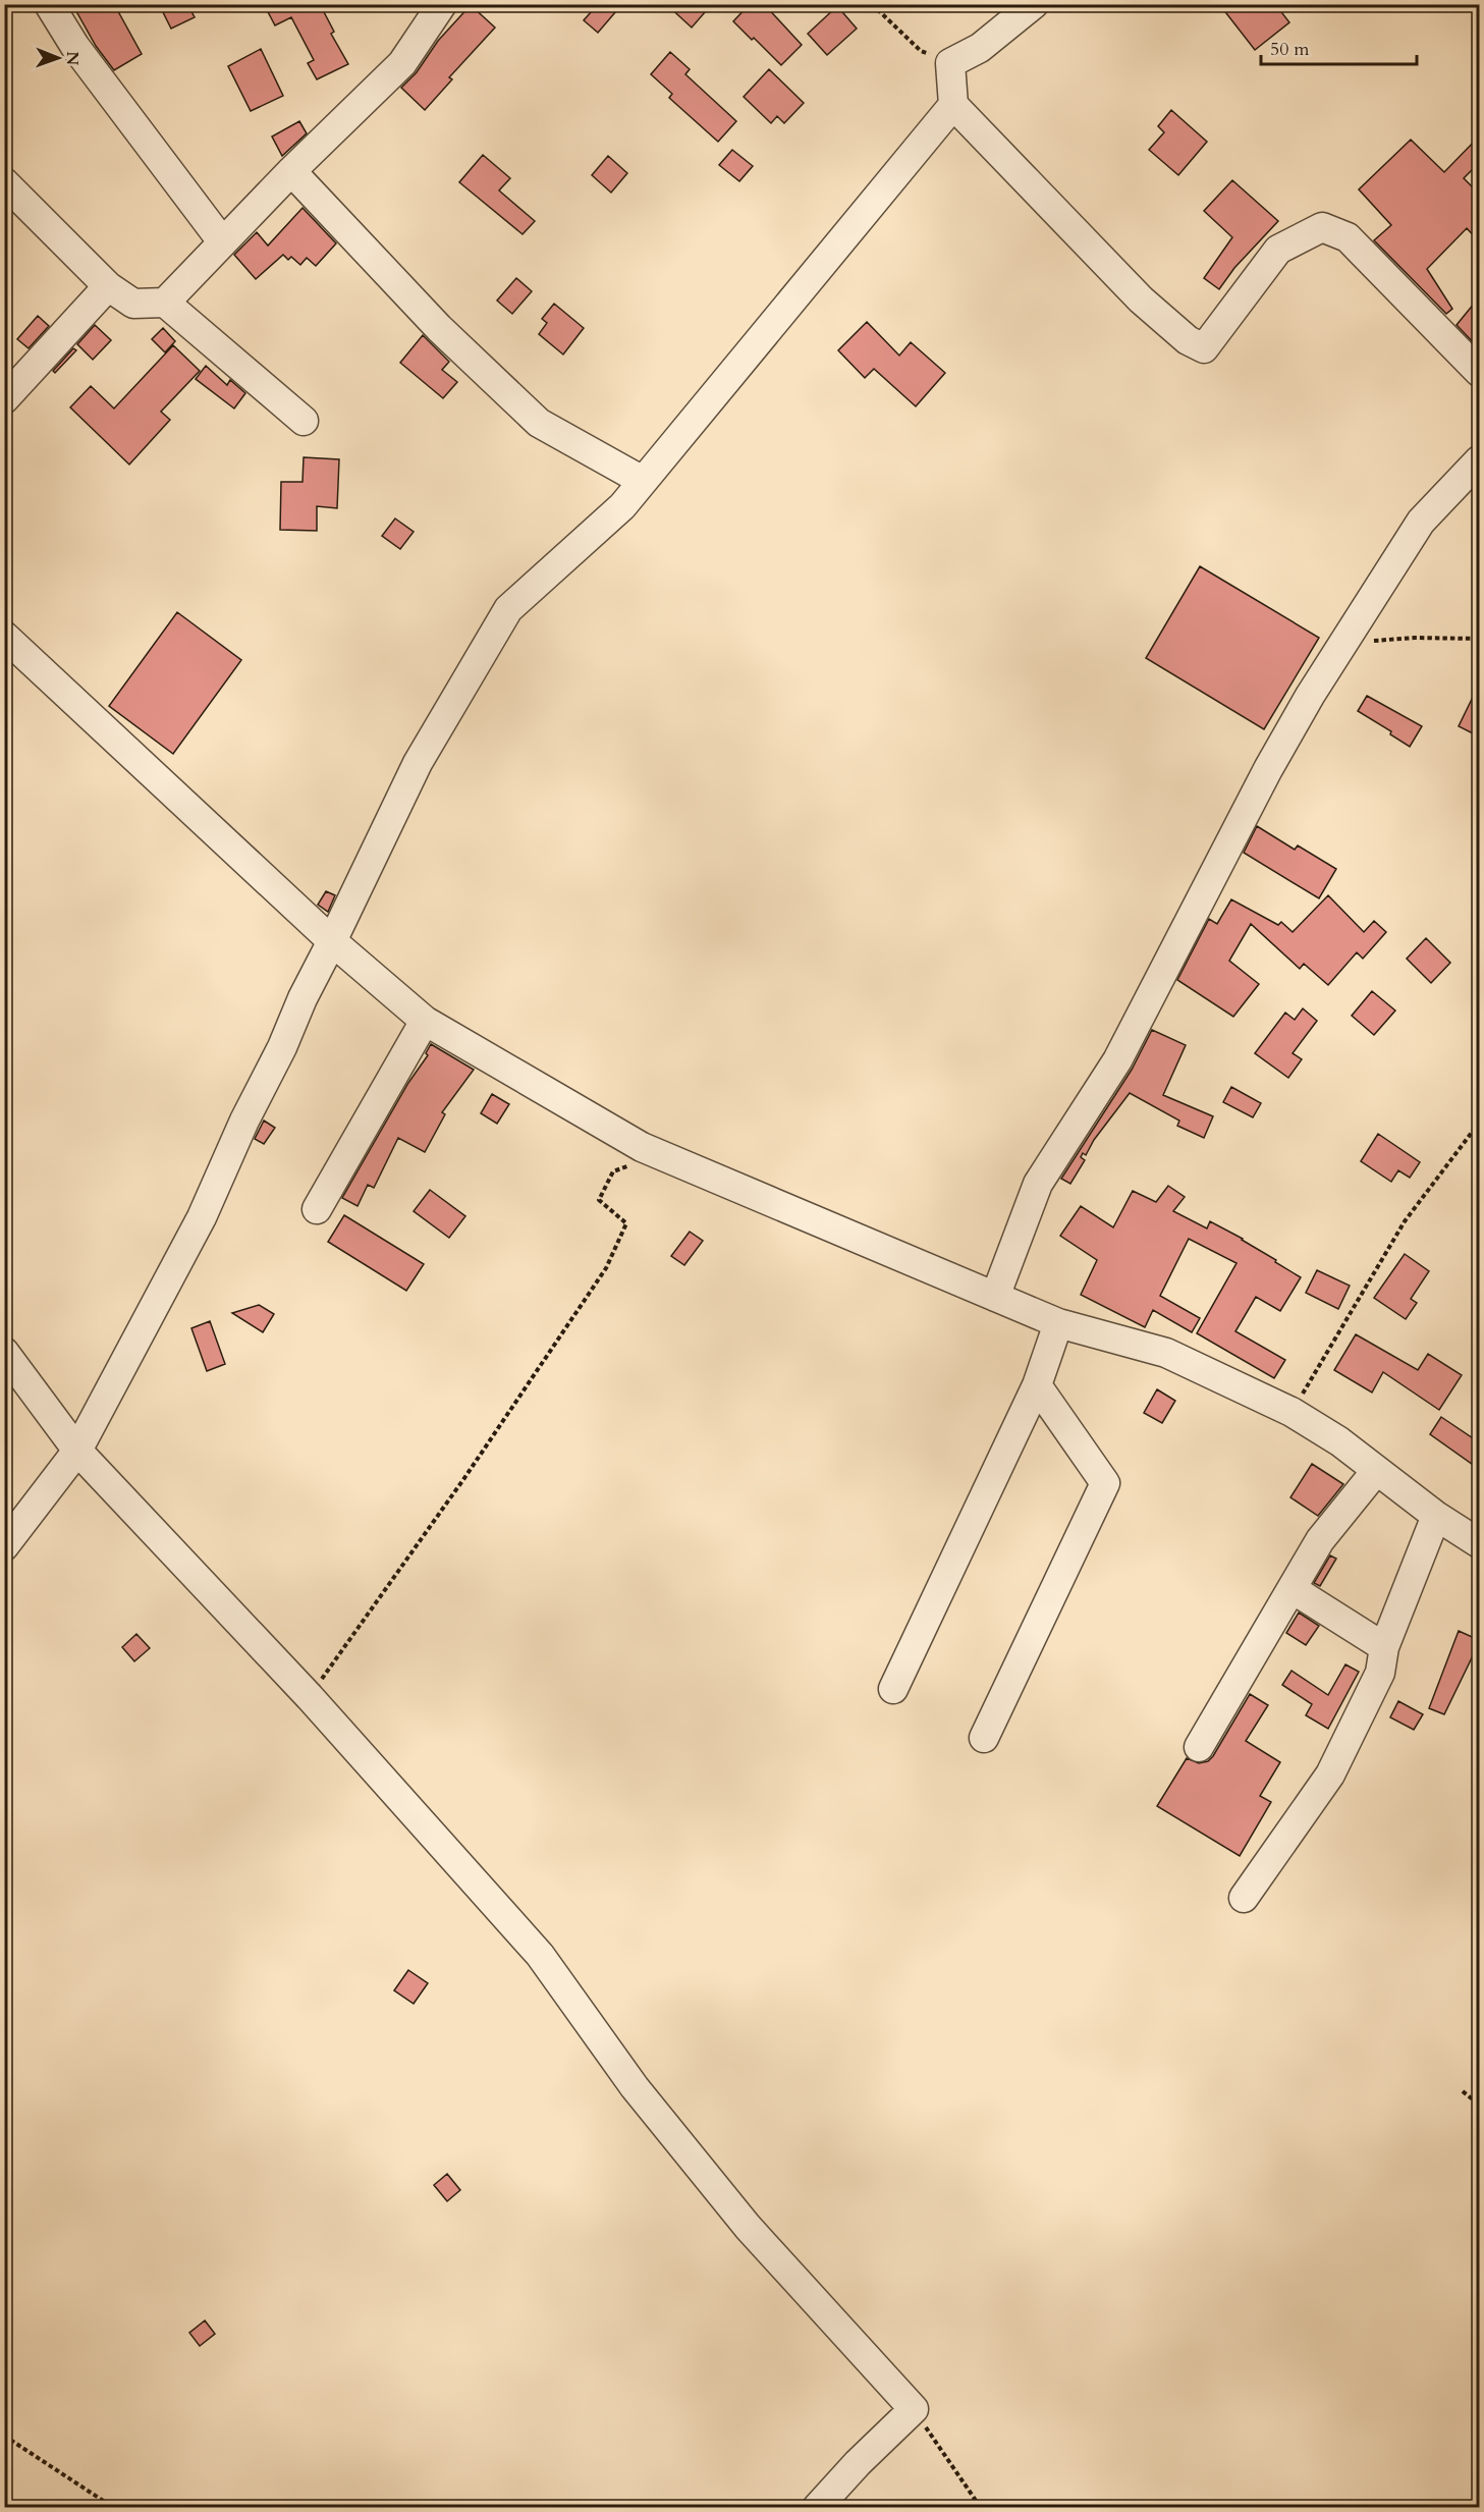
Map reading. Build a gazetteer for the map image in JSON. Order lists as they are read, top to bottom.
{
  "scale_bar": "50 m",
  "north": "right"
}
